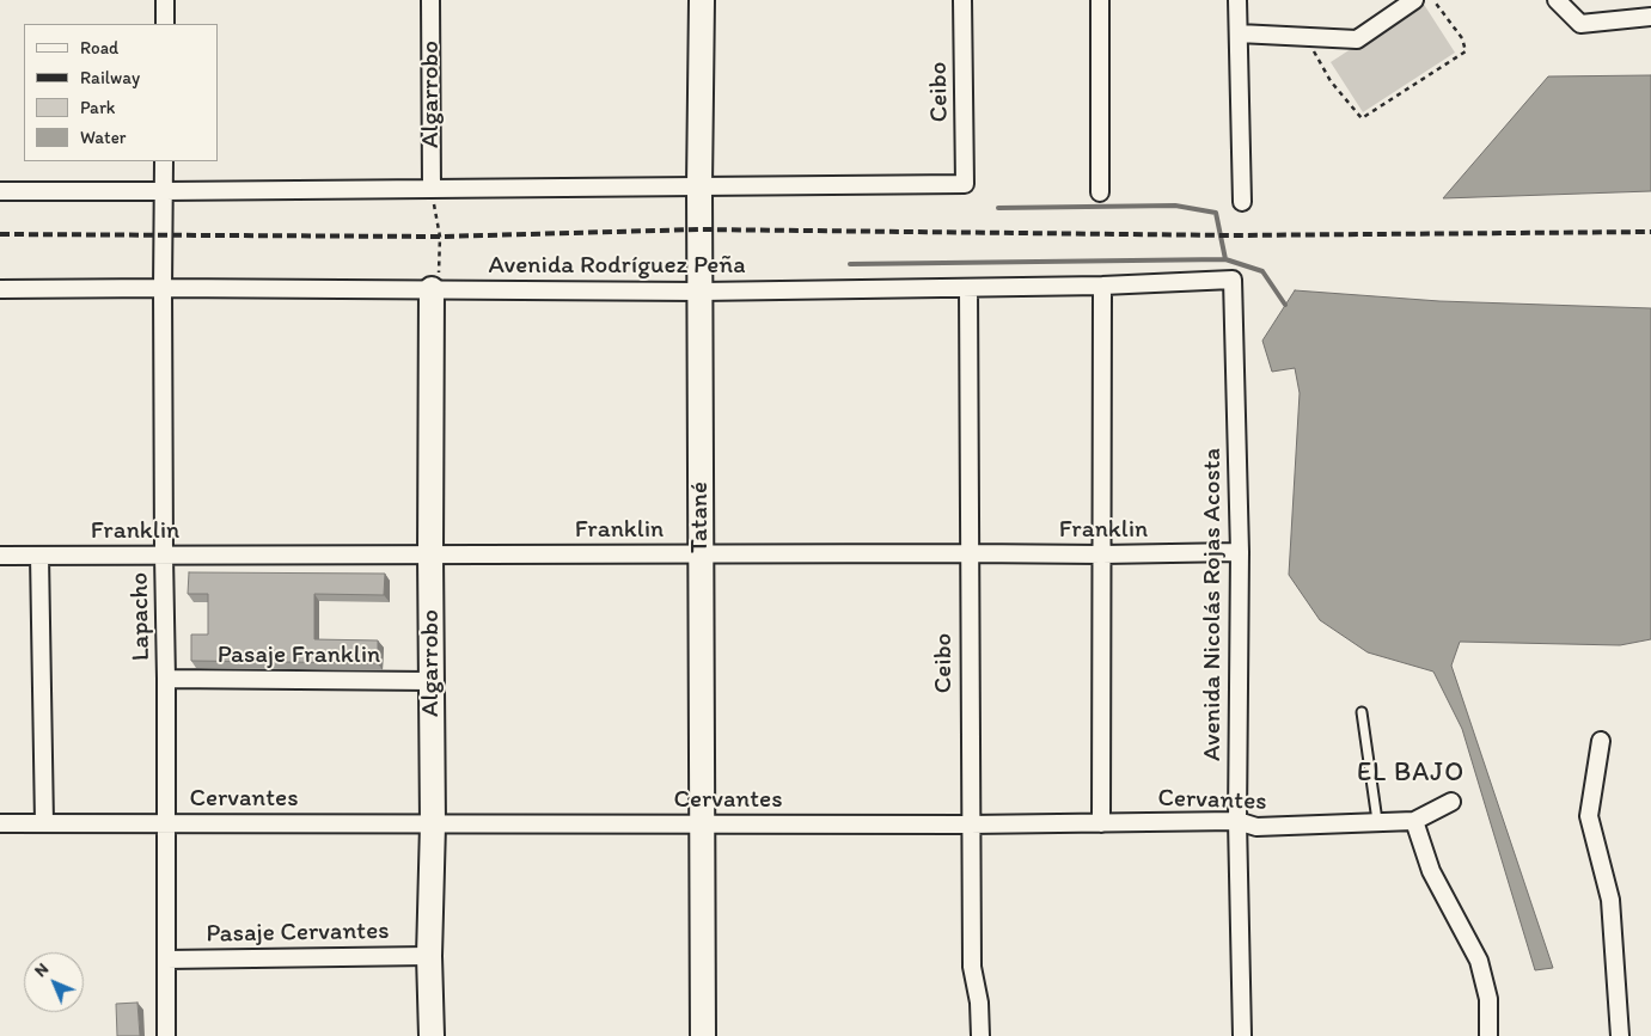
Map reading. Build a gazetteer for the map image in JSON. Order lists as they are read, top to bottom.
{
  "streets": {
    "street": [
      "Ceibo",
      "Algarrobo",
      "Avenida Rodríguez Peña",
      "Tatané",
      "Franklin",
      "Avenida Nicolás Rojas Acosta",
      "Lapacho",
      "Pasaje Franklin",
      "Cervantes",
      "Pasaje Cervantes"
    ]
  },
  "crossings": [
    ["Ceibo", "Avenida Rodríguez Peña"],
    ["Ceibo", "Tatané"],
    ["Ceibo", "Franklin"],
    ["Ceibo", "Cervantes"],
    ["Algarrobo", "Avenida Rodríguez Peña"],
    ["Algarrobo", "Franklin"],
    ["Algarrobo", "Pasaje Franklin"],
    ["Algarrobo", "Cervantes"],
    ["Algarrobo", "Pasaje Cervantes"],
    ["Avenida Rodríguez Peña", "Tatané"],
    ["Avenida Rodríguez Peña", "Avenida Nicolás Rojas Acosta"],
    ["Avenida Rodríguez Peña", "Lapacho"],
    ["Tatané", "Franklin"],
    ["Tatané", "Cervantes"],
    ["Franklin", "Avenida Nicolás Rojas Acosta"],
    ["Franklin", "Lapacho"],
    ["Avenida Nicolás Rojas Acosta", "Cervantes"],
    ["Lapacho", "Pasaje Franklin"],
    ["Lapacho", "Cervantes"],
    ["Lapacho", "Pasaje Cervantes"]
  ],
  "districts": ["EL BAJO"],
  "legend": [
    "Road",
    "Railway",
    "Park",
    "Water"
  ],
  "north": "top left"
}
